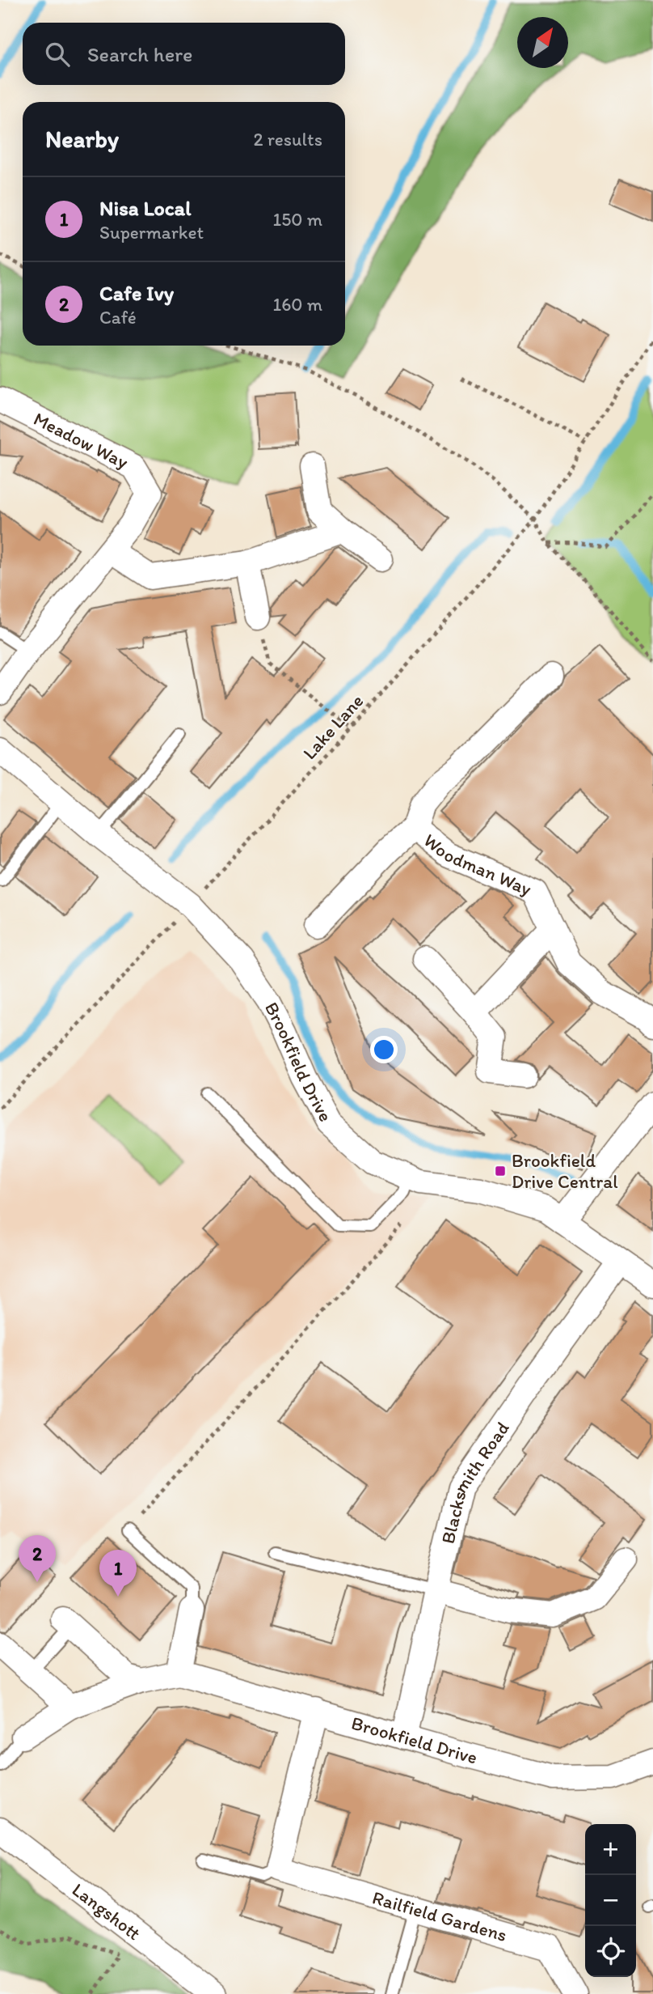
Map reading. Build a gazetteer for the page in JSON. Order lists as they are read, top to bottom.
{
  "streets": {
    "street": [
      "Meadow Way",
      "Woodman Way",
      "Brookfield Drive",
      "Blacksmith Road",
      "Langshott",
      "Railfield Gardens"
    ],
    "path": ["Lake Lane"]
  },
  "crossings": [
    ["Lake Lane", "Brookfield Drive"],
    ["Brookfield Drive", "Blacksmith Road"]
  ],
  "places": {
    "transit": ["Brookfield Drive Central"]
  },
  "north": "top right",
  "page": {
    "search": "Search here",
    "heading": ["Nearby", "2 results"],
    "list": [
      {
        "mark": "1",
        "name": "Nisa Local",
        "note": "Supermarket",
        "value": "150 m"
      },
      {
        "mark": "2",
        "name": "Cafe Ivy",
        "note": "Café",
        "value": "160 m"
      }
    ],
    "pins": ["2", "1"],
    "map_buttons": ["+", "−"]
  }
}
